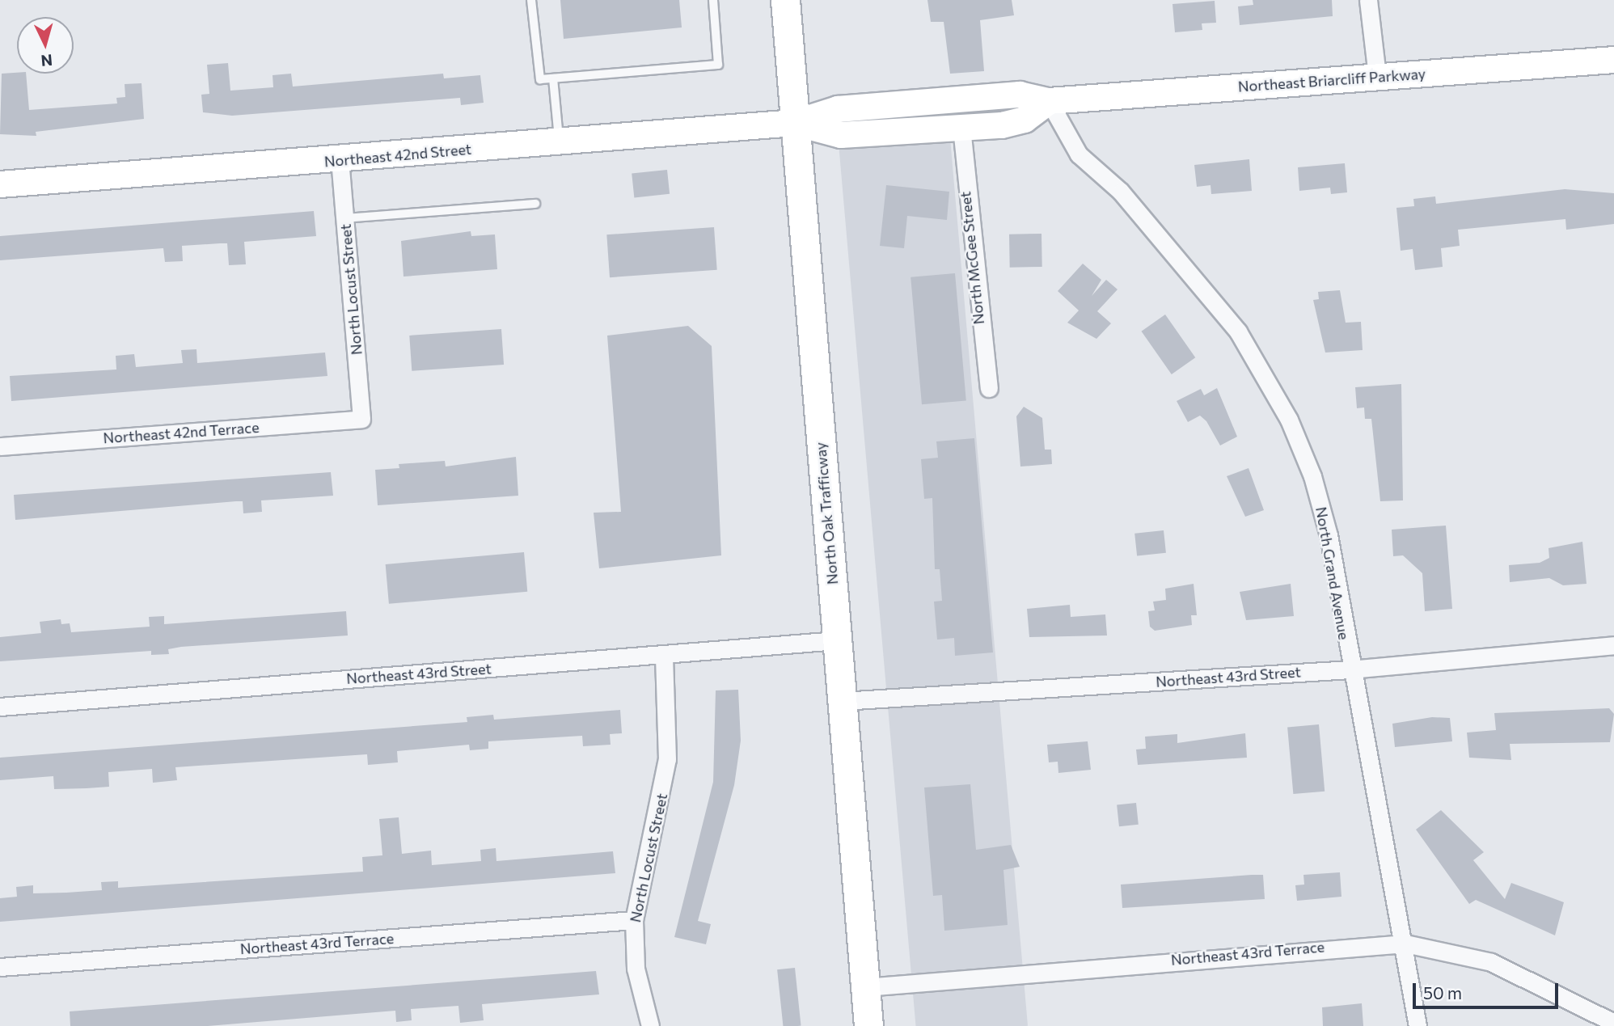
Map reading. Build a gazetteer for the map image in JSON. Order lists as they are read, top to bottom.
{
  "streets": {
    "main road": ["Northeast Briarcliff Parkway", "Northeast 42nd Street", "North Oak Trafficway"],
    "street": [
      "North McGee Street",
      "North Locust Street",
      "Northeast 42nd Terrace",
      "North Grand Avenue",
      "Northeast 43rd Street",
      "Northeast 43rd Terrace"
    ]
  },
  "crossings": [
    ["Northeast Briarcliff Parkway", "Northeast 42nd Street"],
    ["Northeast Briarcliff Parkway", "North Oak Trafficway"],
    ["Northeast Briarcliff Parkway", "North Grand Avenue"],
    ["Northeast 42nd Street", "North Locust Street"],
    ["Northeast 42nd Street", "North Oak Trafficway"],
    ["North Locust Street", "Northeast 42nd Terrace"],
    ["North Locust Street", "Northeast 43rd Street"],
    ["North Locust Street", "Northeast 43rd Terrace"],
    ["North Oak Trafficway", "Northeast 43rd Street"],
    ["North Oak Trafficway", "Northeast 43rd Terrace"],
    ["North Grand Avenue", "Northeast 43rd Street"],
    ["North Grand Avenue", "Northeast 43rd Terrace"]
  ],
  "scale_bar": "50 m",
  "north": "bottom"
}
